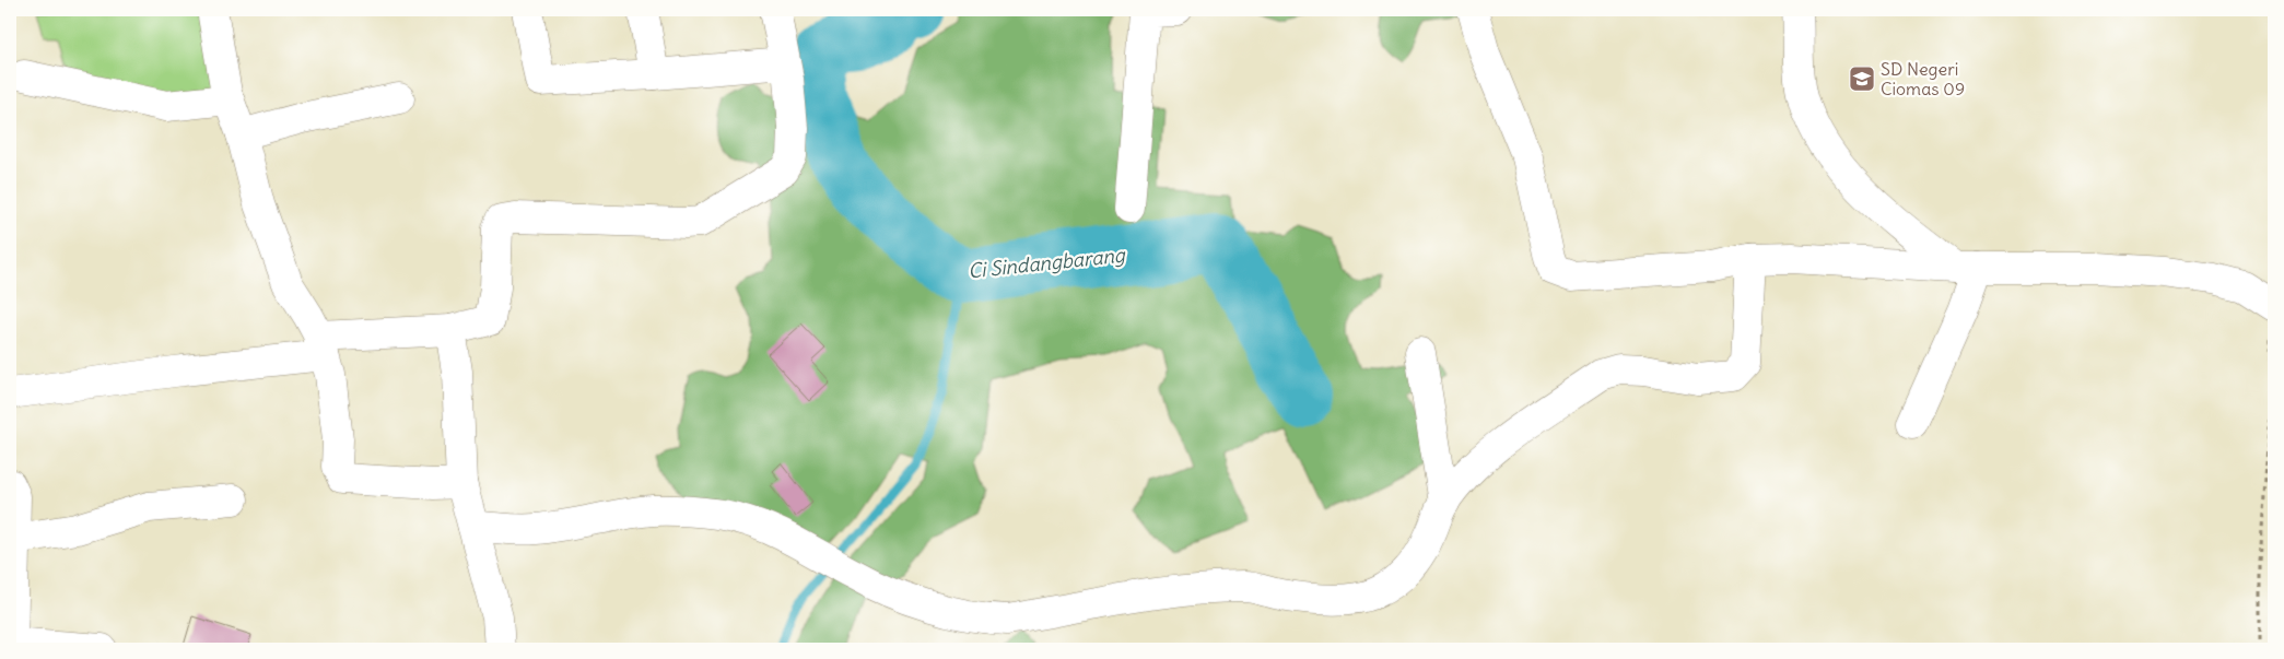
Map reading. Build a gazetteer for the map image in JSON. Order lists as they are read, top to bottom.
{
  "water": ["Ci Sindangbarang"],
  "places": {
    "school or university": ["SD Negeri Ciomas 09"]
  }
}
